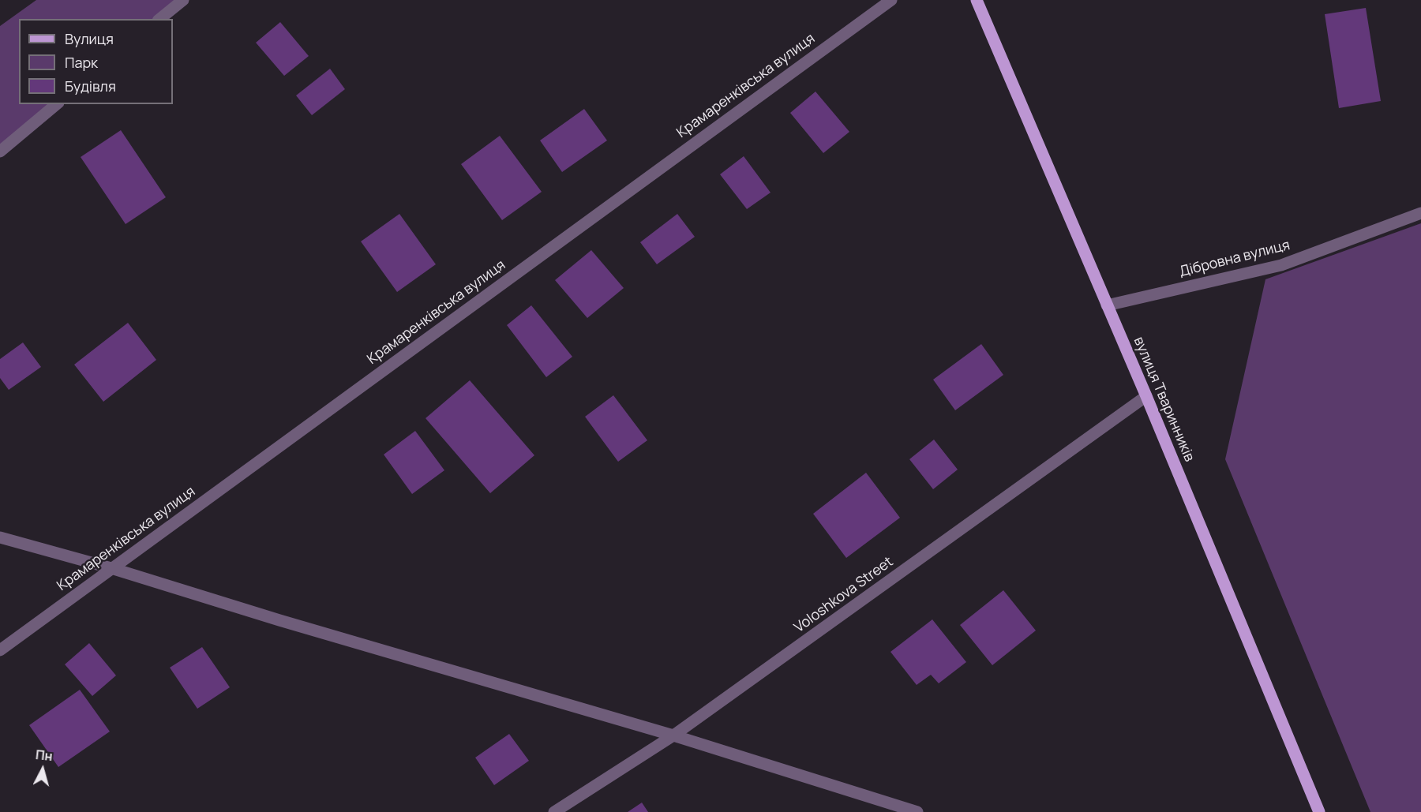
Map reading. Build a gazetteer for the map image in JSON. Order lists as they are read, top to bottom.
{
  "streets": {
    "main road": ["вулиця Тваринників"],
    "street": ["Крамаренківська вулиця", "Дібровна вулиця", "Voloshkova Street"]
  },
  "crossings": [
    ["Дібровна вулиця", "вулиця Тваринників"],
    ["вулиця Тваринників", "Voloshkova Street"]
  ],
  "legend": ["Вулиця", "Парк", "Будівля"],
  "north": "top"
}
